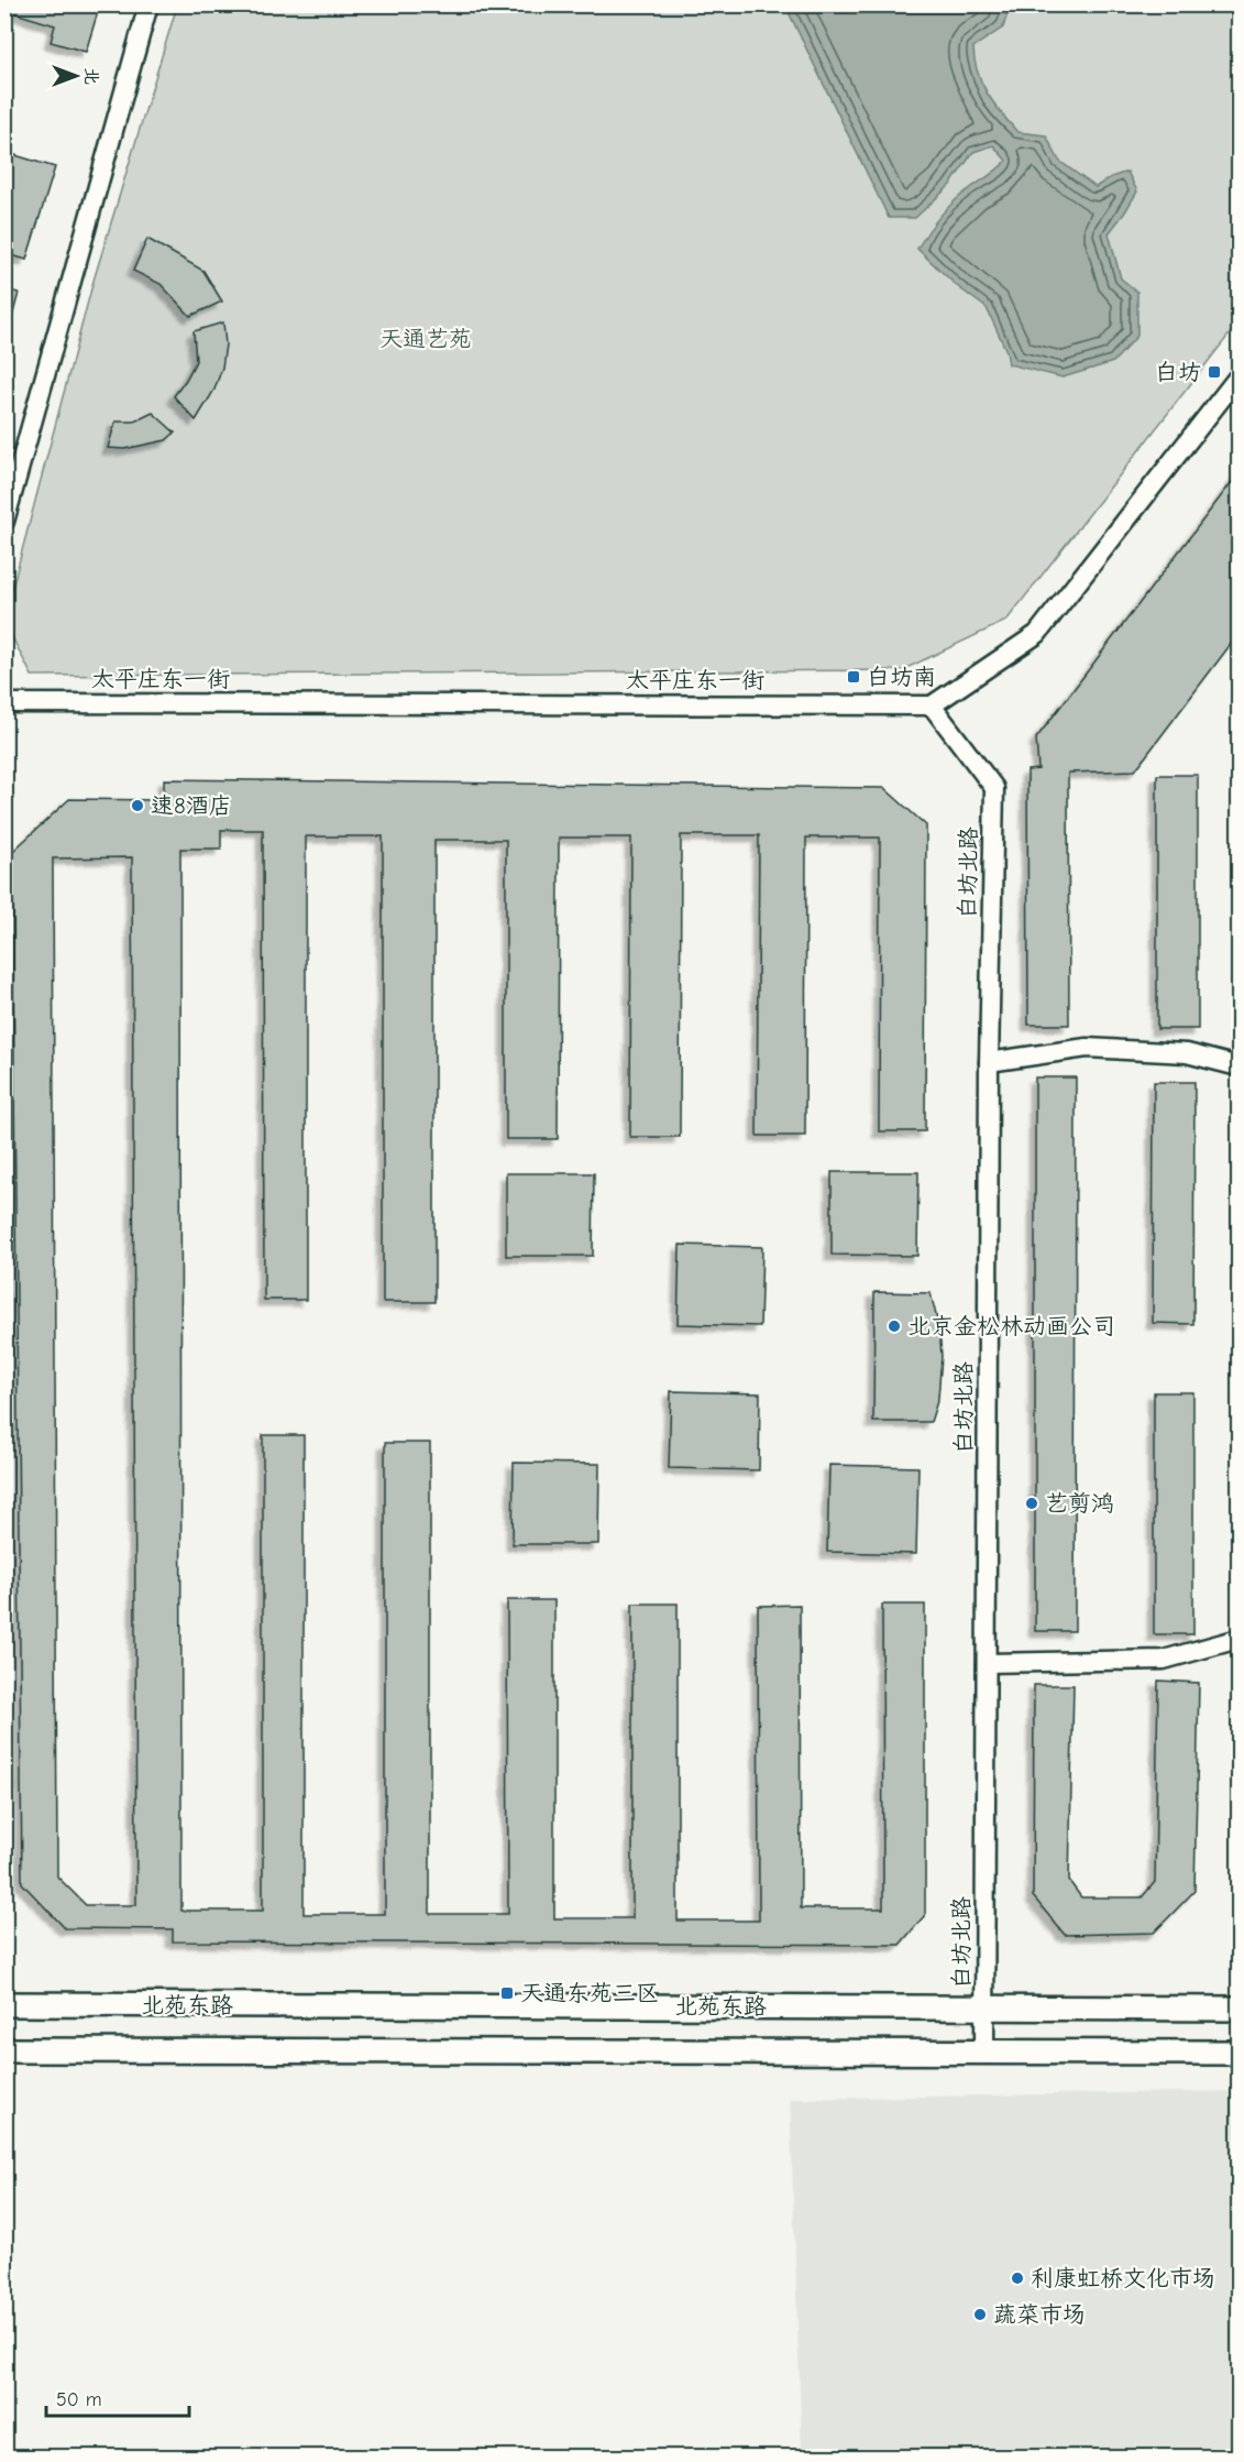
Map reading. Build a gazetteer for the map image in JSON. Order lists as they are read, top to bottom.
{
  "streets": {
    "main road": ["北苑东路"],
    "street": ["太平庄东一街", "白坊北路"]
  },
  "crossings": [
    ["太平庄东一街", "白坊北路"],
    ["白坊北路", "北苑东路"]
  ],
  "parks": ["天通艺苑"],
  "places": {
    "transit": ["白坊", "白坊南", "天通东苑三区"],
    "other": [
      "速8酒店",
      "北京金松林动画公司",
      "艺剪鸿",
      "利康虹桥文化市场",
      "蔬菜市场"
    ]
  },
  "scale_bar": "50 m",
  "north": "right"
}
